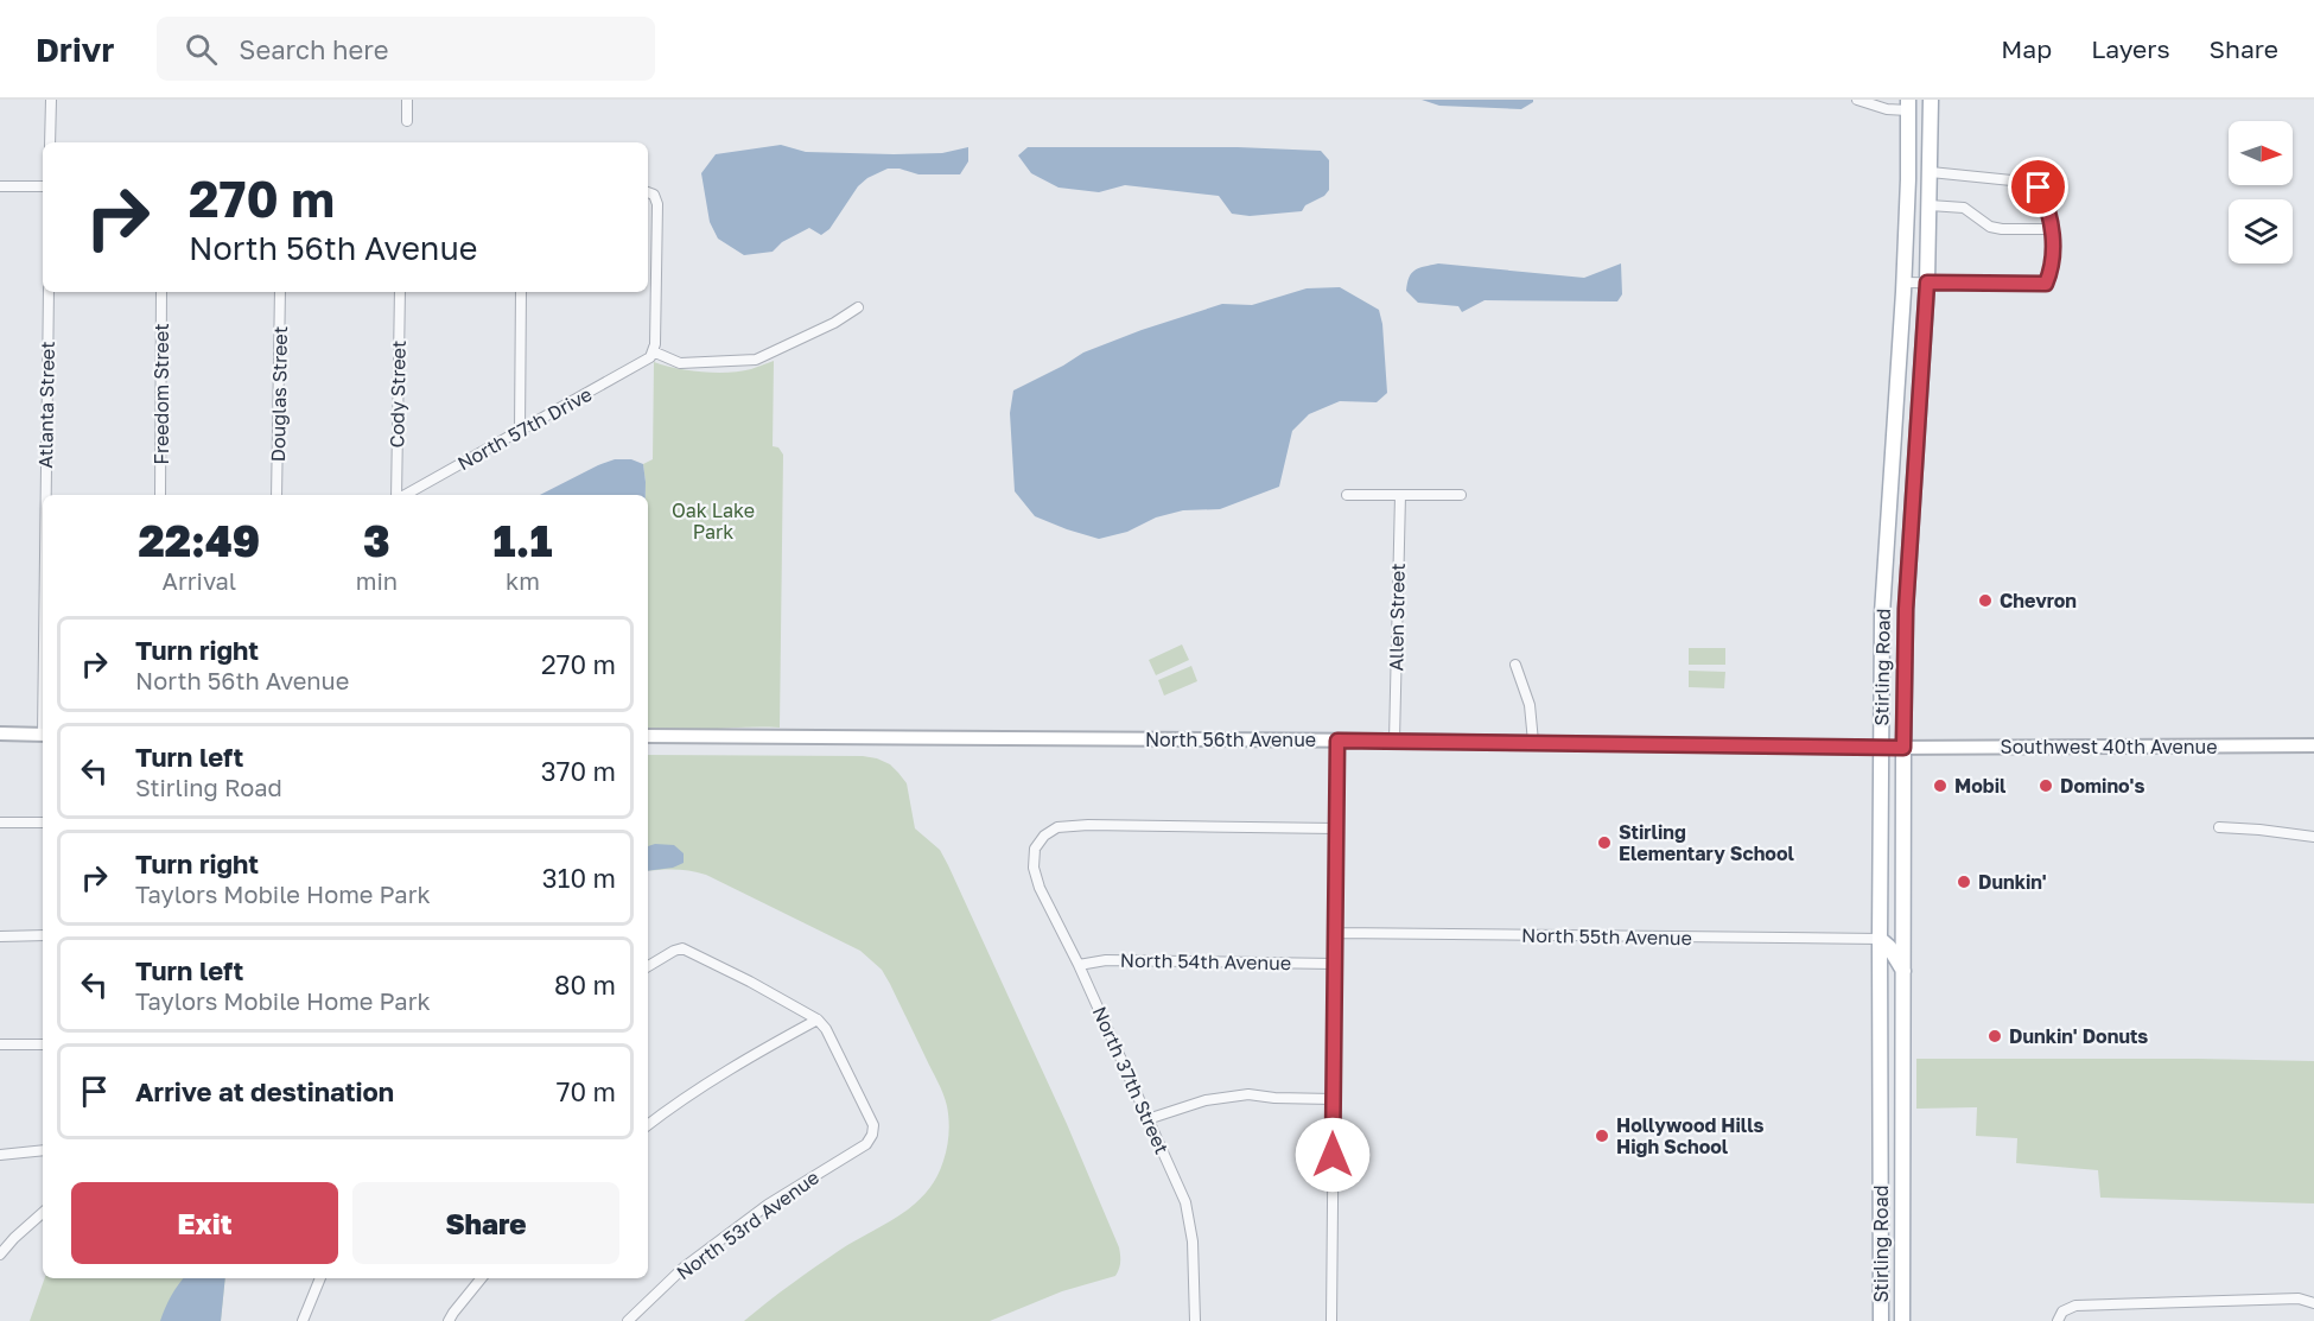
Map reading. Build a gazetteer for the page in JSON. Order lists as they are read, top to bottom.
{
  "streets": {
    "main road": ["Stirling Road"],
    "street": [
      "Freedom Street",
      "Douglas Street",
      "Cody Street",
      "Atlanta Street",
      "North 57th Drive",
      "Allen Street",
      "North 56th Avenue",
      "Southwest 40th Avenue",
      "North 55th Avenue",
      "North 54th Avenue",
      "North 37th Street",
      "North 53rd Avenue"
    ]
  },
  "crossings": [
    ["Allen Street", "North 56th Avenue"],
    ["Stirling Road", "North 56th Avenue"],
    ["Stirling Road", "Southwest 40th Avenue"],
    ["Stirling Road", "North 55th Avenue"],
    ["North 56th Avenue", "Southwest 40th Avenue"],
    ["North 54th Avenue", "North 37th Street"]
  ],
  "parks": ["Oak Lake Park"],
  "places": [
    "Chevron",
    "Mobil",
    "Domino's",
    "Stirling Elementary School",
    "Dunkin'",
    "Dunkin' Donuts",
    "Hollywood Hills High School"
  ],
  "north": "right",
  "page": {
    "header": "Drivr",
    "search": "Search here",
    "nav": ["Map", "Layers", "Share"],
    "turn": ["270 m", "North 56th Avenue"],
    "eta": [
      "22:49",
      "Arrival",
      "3",
      "min",
      "1.1",
      "km"
    ],
    "list": [
      {
        "name": "Turn right",
        "note": "North 56th Avenue",
        "value": "270 m"
      },
      {
        "name": "Turn left",
        "note": "Stirling Road",
        "value": "370 m"
      },
      {
        "name": "Turn right",
        "note": "Taylors Mobile Home Park",
        "value": "310 m"
      },
      {
        "name": "Turn left",
        "note": "Taylors Mobile Home Park",
        "value": "80 m"
      },
      {
        "name": "Arrive at destination",
        "value": "70 m"
      }
    ],
    "buttons": ["Exit", "Share"]
  }
}
